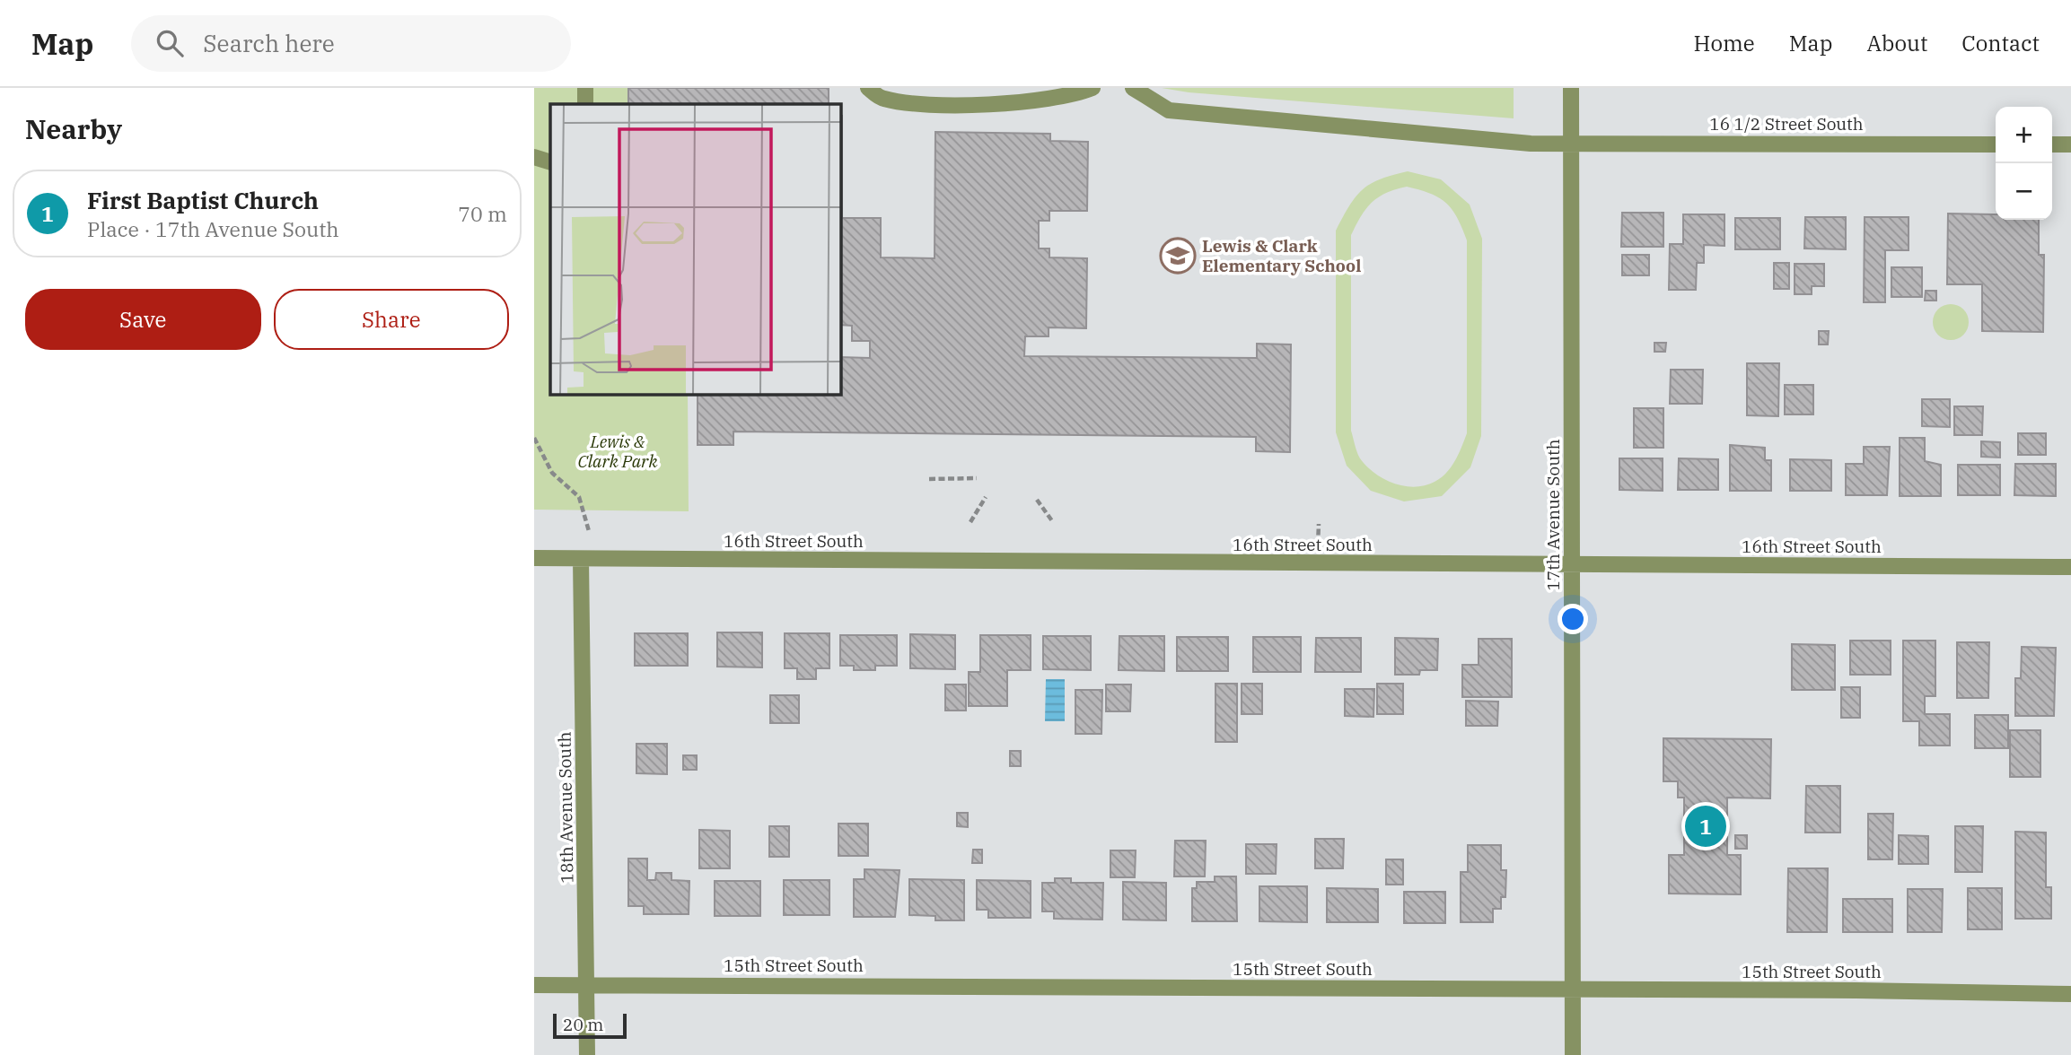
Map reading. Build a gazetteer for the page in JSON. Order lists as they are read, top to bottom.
{
  "streets": {
    "street": [
      "16 1/2 Street South",
      "17th Avenue South",
      "16th Street South",
      "18th Avenue South",
      "15th Street South"
    ]
  },
  "crossings": [
    ["16 1/2 Street South", "17th Avenue South"],
    ["17th Avenue South", "16th Street South"],
    ["17th Avenue South", "15th Street South"],
    ["16th Street South", "18th Avenue South"],
    ["18th Avenue South", "15th Street South"]
  ],
  "parks": ["Lewis & Clark Park"],
  "places": {
    "school or university": ["Lewis & Clark Elementary School"]
  },
  "scale_bar": "20 m",
  "page": {
    "header": "Map",
    "search": "Search here",
    "nav": [
      "Home",
      "Map",
      "About",
      "Contact"
    ],
    "heading": "Nearby",
    "map_buttons": ["+", "−"],
    "list": [
      {
        "mark": "1",
        "name": "First Baptist Church",
        "note": "Place · 17th Avenue South",
        "value": "70 m"
      }
    ],
    "buttons": ["Save", "Share"],
    "pins": "1",
    "scale": "20 m"
  }
}
